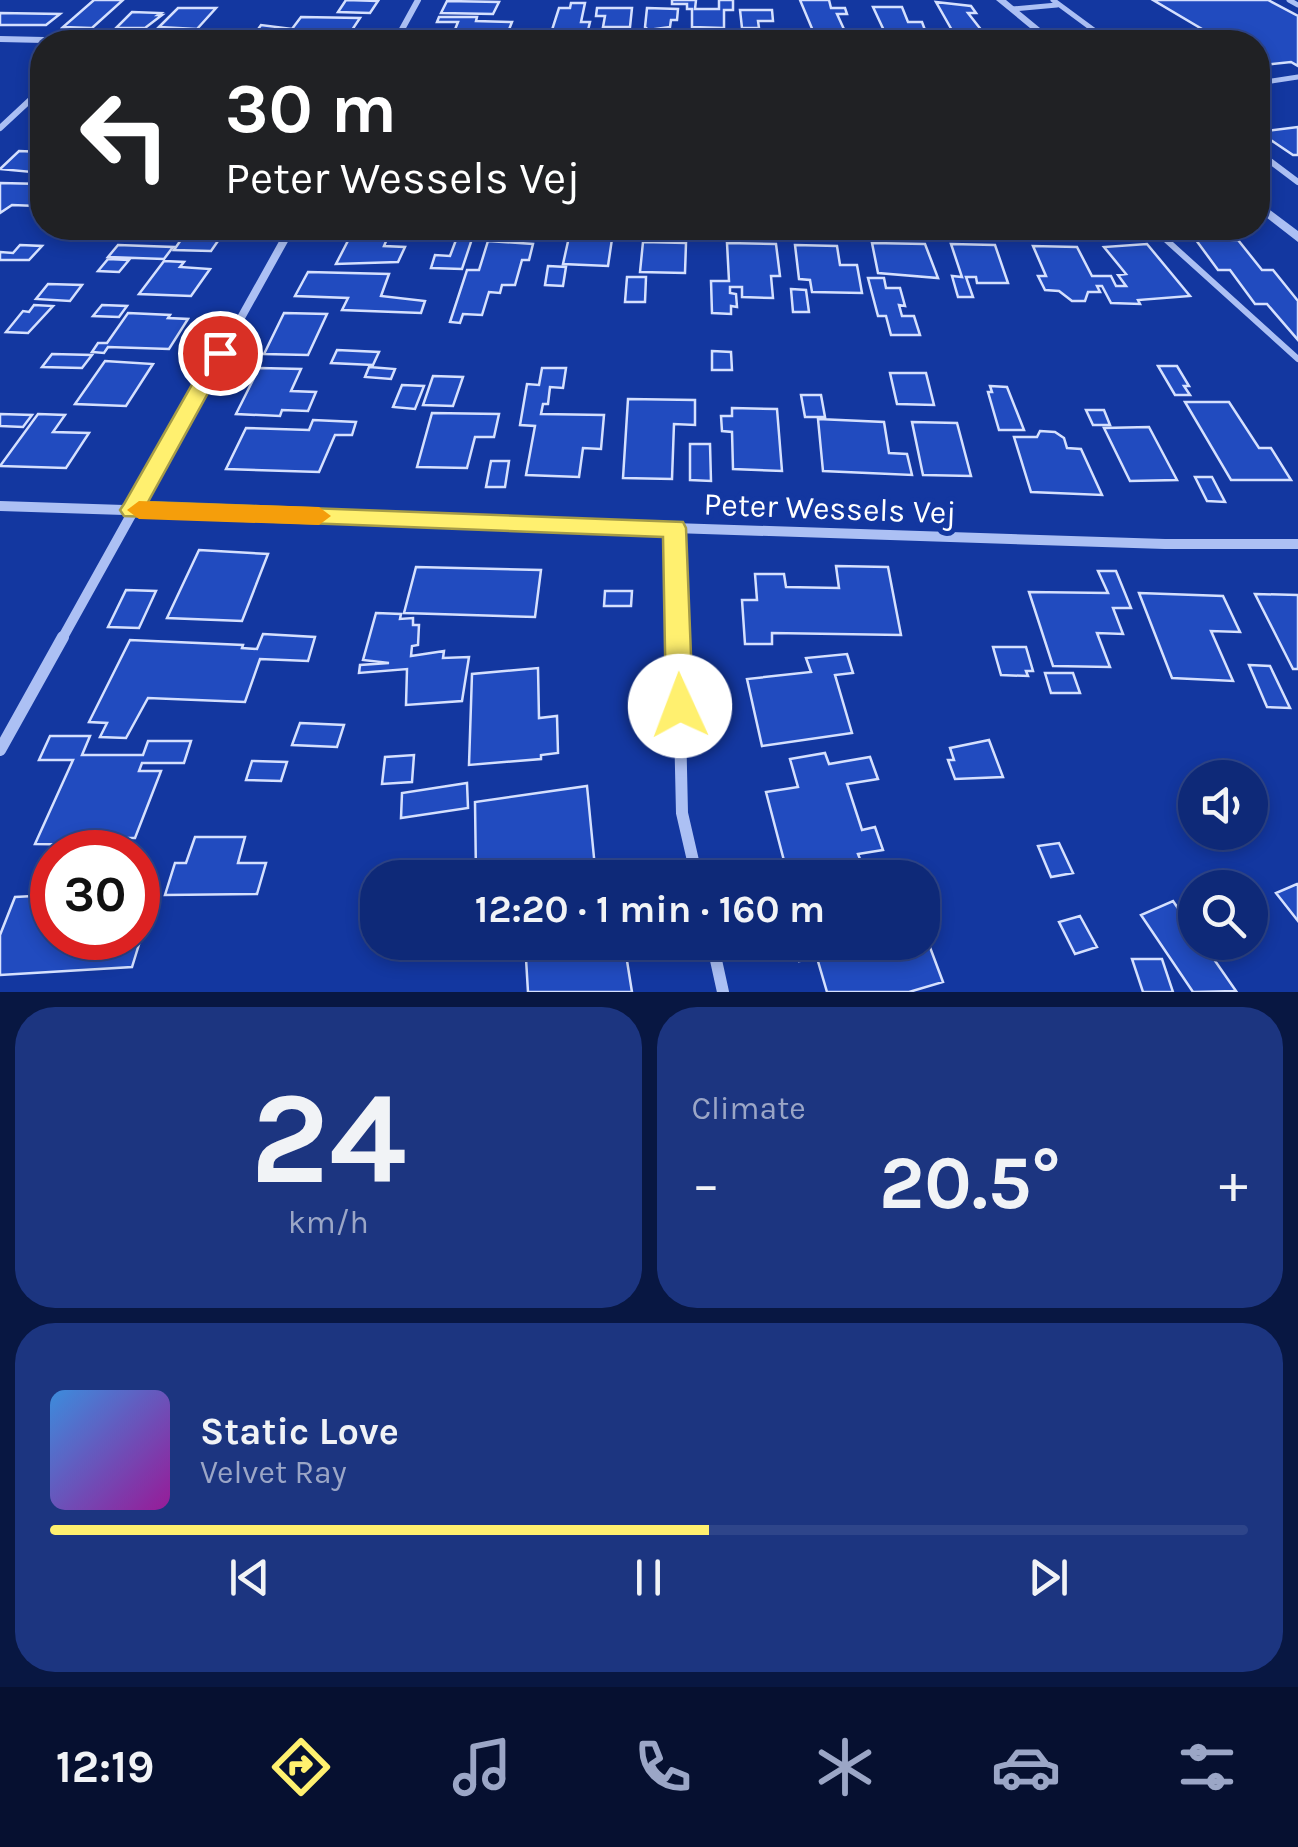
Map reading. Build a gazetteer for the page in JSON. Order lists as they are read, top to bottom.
{
  "streets": {
    "street": ["Peter Wessels Vej"]
  },
  "page": {
    "turn": ["30 m", "Peter Wessels Vej"],
    "limit": "30",
    "trip": "12:20 · 1 min · 160 m",
    "tile": [
      ["24", "km/h"],
      "Climate"
    ],
    "heat": ["−", "20.5°", "+"],
    "song": ["Static Love", "Velvet Ray"],
    "tabs": "12:19"
  }
}
